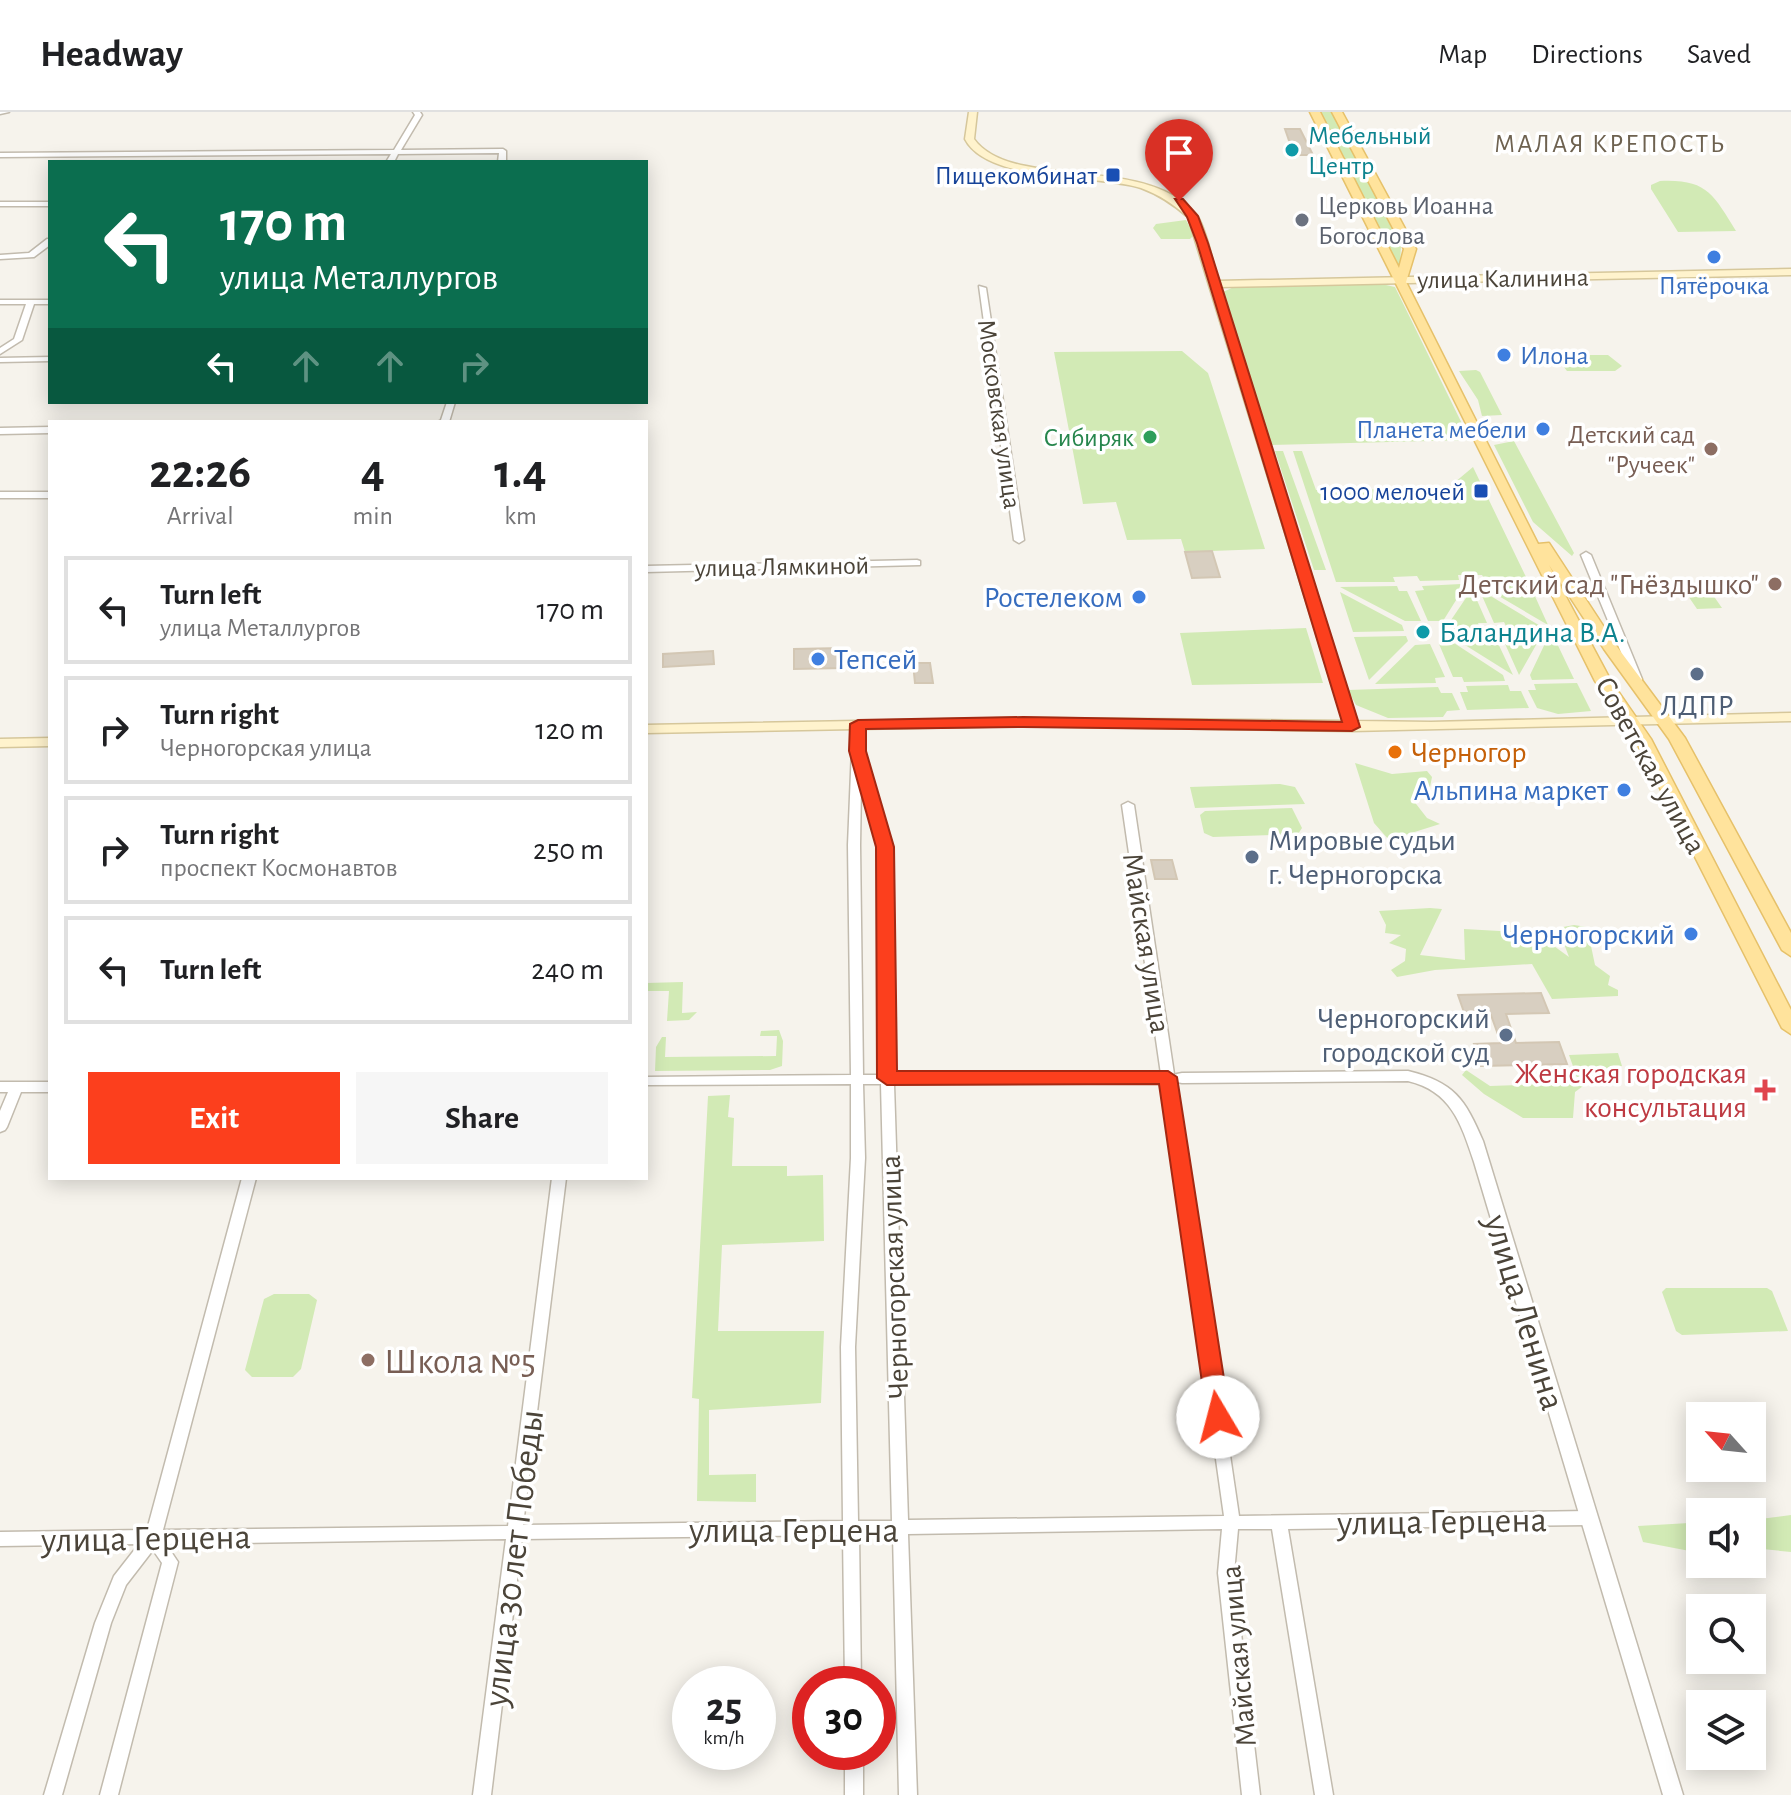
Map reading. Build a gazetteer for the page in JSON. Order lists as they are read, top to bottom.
{
  "streets": {
    "main road": ["улица Калинина", "Советская улица"],
    "street": [
      "Московская улица",
      "улица Лямкиной",
      "Майская улица",
      "Черногорская улица",
      "улица Ленина",
      "улица Герцена",
      "улица 30 лет Победы"
    ]
  },
  "crossings": [
    ["улица Калинина", "Советская улица"],
    ["Майская улица", "улица Ленина"],
    ["Майская улица", "улица Герцена"],
    ["Черногорская улица", "улица Герцена"],
    ["улица Ленина", "улица Герцена"],
    ["улица Герцена", "улица 30 лет Победы"]
  ],
  "districts": ["МАЛАЯ КРЕПОСТЬ"],
  "places": {
    "other": [
      "Мебельный Центр",
      "Церковь Иоанна Богослова",
      "Пятёрочка",
      "Илона",
      "Планета мебели",
      "Сибиряк",
      "Детский сад \"Ручеек\"",
      "Детский сад \"Гнёздышко\"",
      "Ростелеком",
      "Баландина В.А.",
      "Тепсей",
      "ЛДПР",
      "Черногор",
      "Альпина маркет",
      "Мировые судьи г. Черногорска",
      "Черногорский",
      "Черногорский городской суд",
      "Школа №5"
    ],
    "transit": ["Пищекомбинат", "1000 мелочей"],
    "health": ["Женская городская консультация"]
  },
  "north": "top left",
  "page": {
    "header": "Headway",
    "nav": ["Map", "Directions", "Saved"],
    "turn": ["170 m", "улица Металлургов"],
    "eta": [
      "22:26",
      "Arrival",
      "4",
      "min",
      "1.4",
      "km"
    ],
    "list": [
      {
        "name": "Turn left",
        "note": "улица Металлургов",
        "value": "170 m"
      },
      {
        "name": "Turn right",
        "note": "Черногорская улица",
        "value": "120 m"
      },
      {
        "name": "Turn right",
        "note": "проспект Космонавтов",
        "value": "250 m"
      },
      {
        "name": "Turn left",
        "value": "240 m"
      }
    ],
    "buttons": ["Exit", "Share"],
    "speed": "25 km/h",
    "limit": "30"
  }
}
